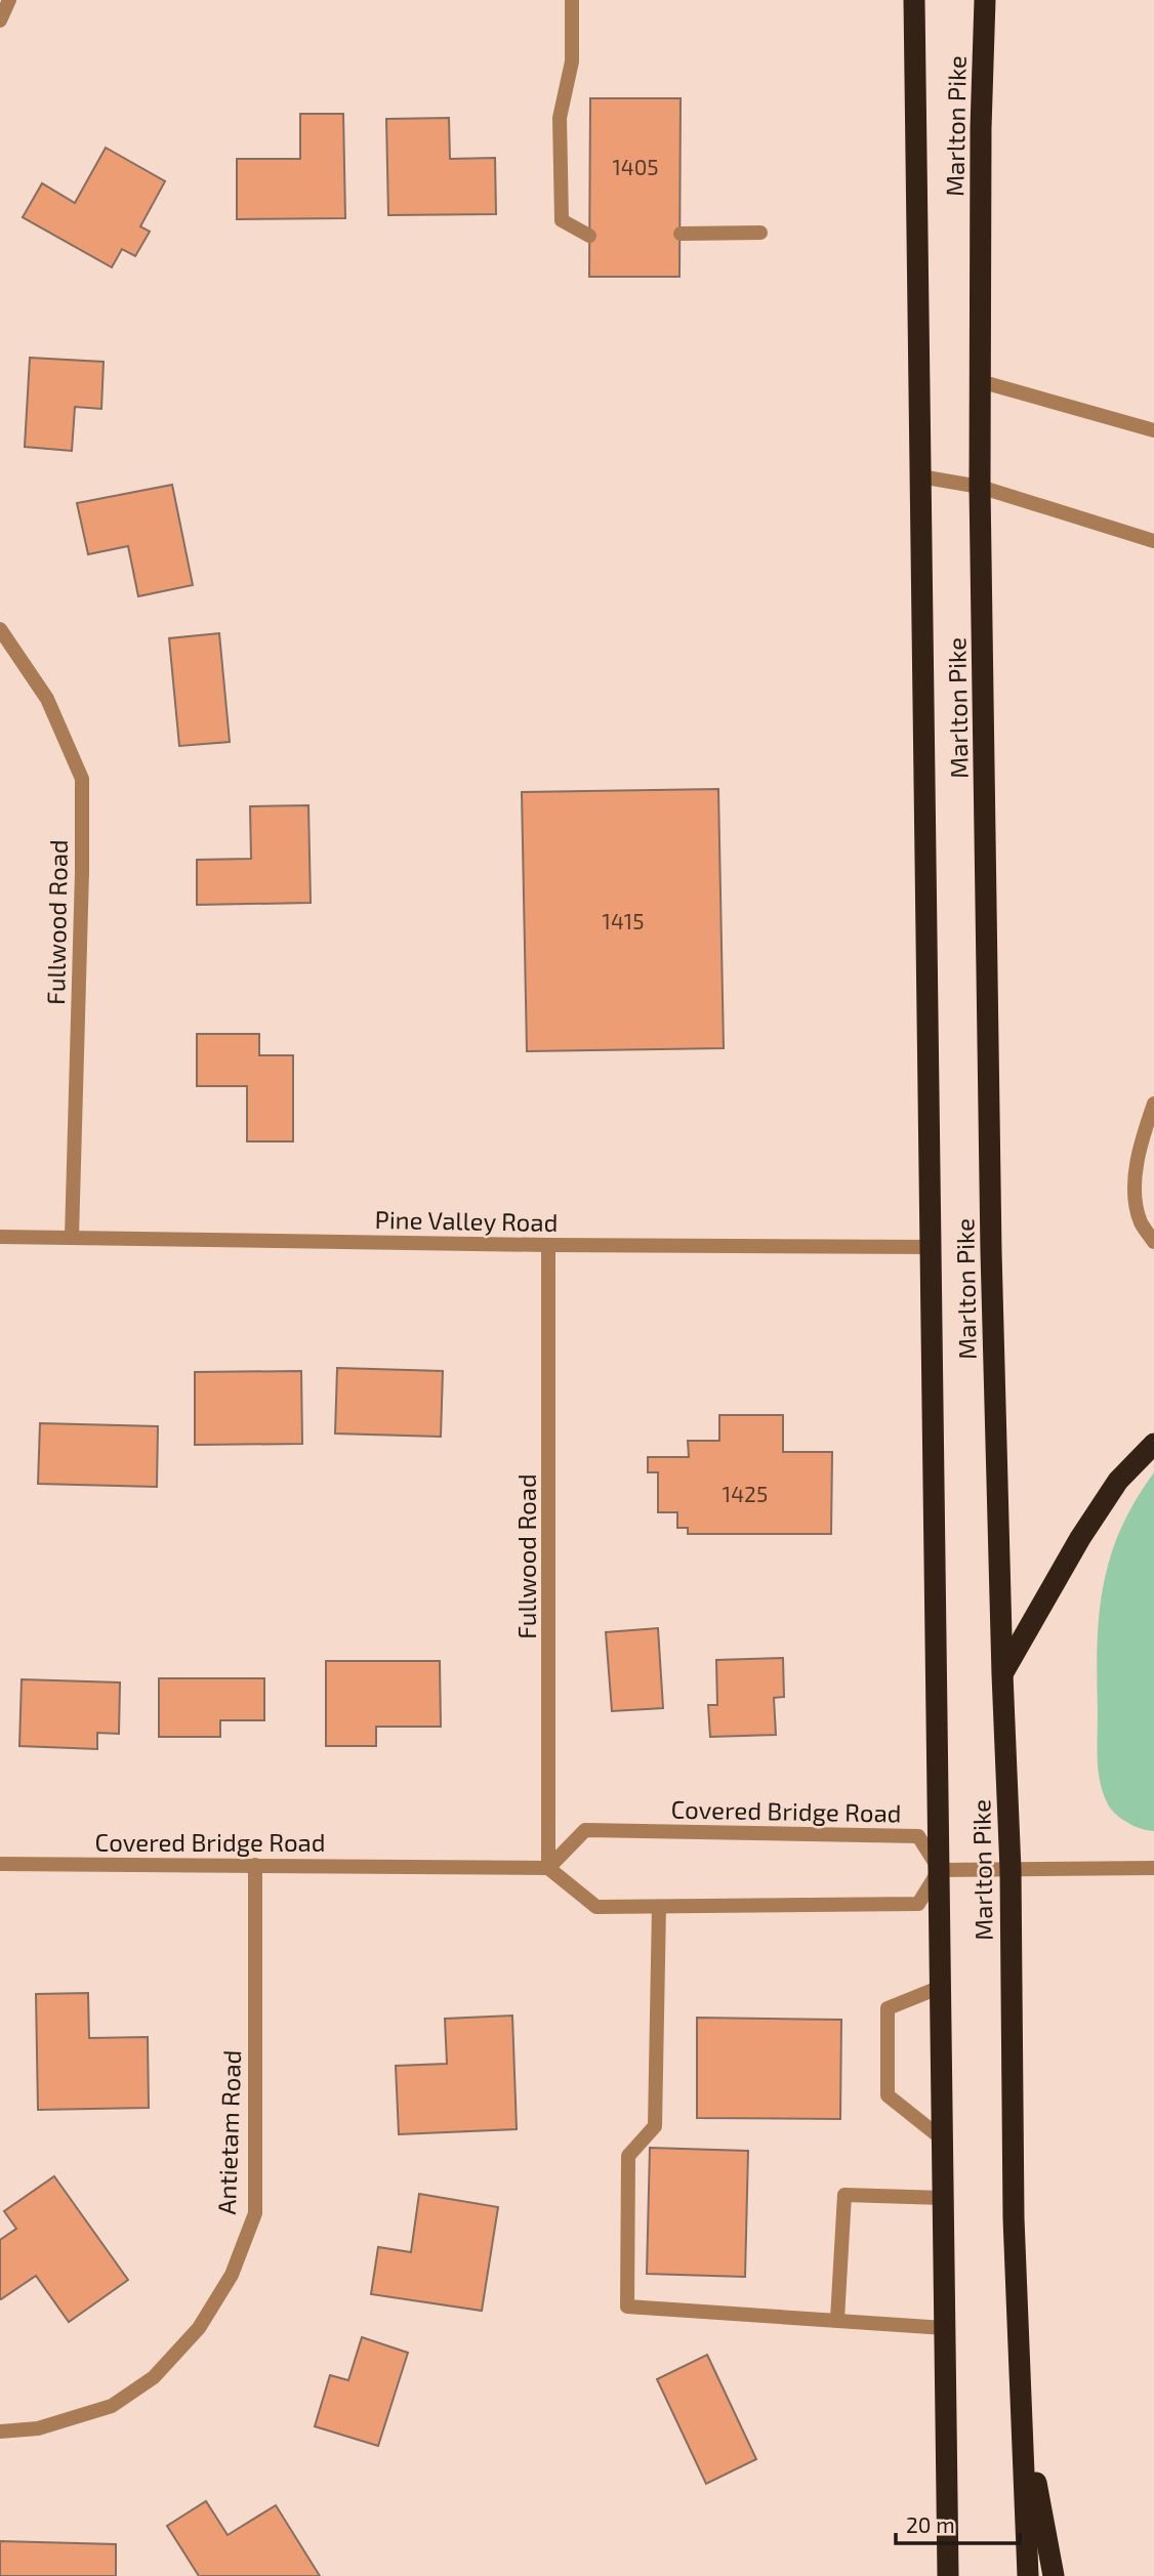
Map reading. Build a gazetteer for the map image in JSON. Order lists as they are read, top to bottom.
{
  "streets": {
    "highway": ["Marlton Pike"],
    "street": [
      "Fullwood Road",
      "Pine Valley Road",
      "Covered Bridge Road",
      "Antietam Road"
    ]
  },
  "crossings": [
    ["Marlton Pike", "Pine Valley Road"],
    ["Marlton Pike", "Covered Bridge Road"],
    ["Fullwood Road", "Pine Valley Road"],
    ["Fullwood Road", "Covered Bridge Road"],
    ["Covered Bridge Road", "Antietam Road"]
  ],
  "house_numbers": ["1405", "1415", "1425"],
  "scale_bar": "20 m"
}
